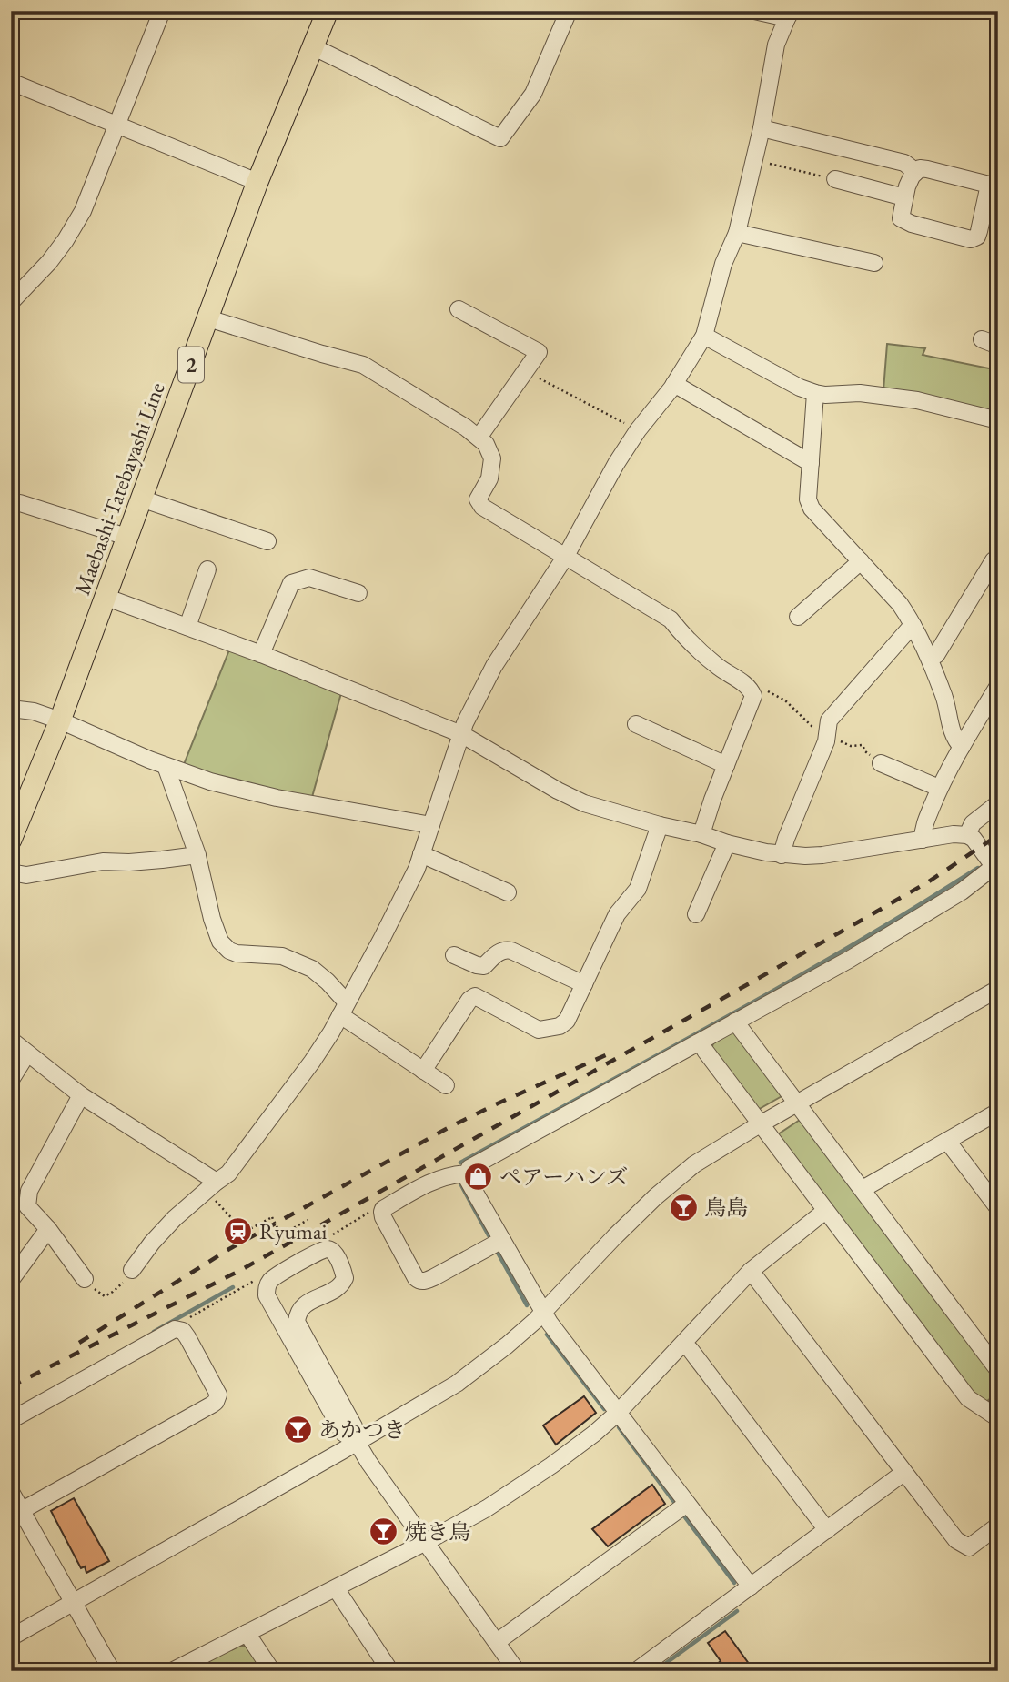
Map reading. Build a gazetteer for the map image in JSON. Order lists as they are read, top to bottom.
{
  "streets": {
    "main road": ["2", "Maebashi-Tatebayashi Line"]
  },
  "places": {
    "shop": ["ペアーハンズ"],
    "bar": ["鳥島", "あかつき", "焼き鳥"],
    "station": ["Ryumai"]
  }
}
